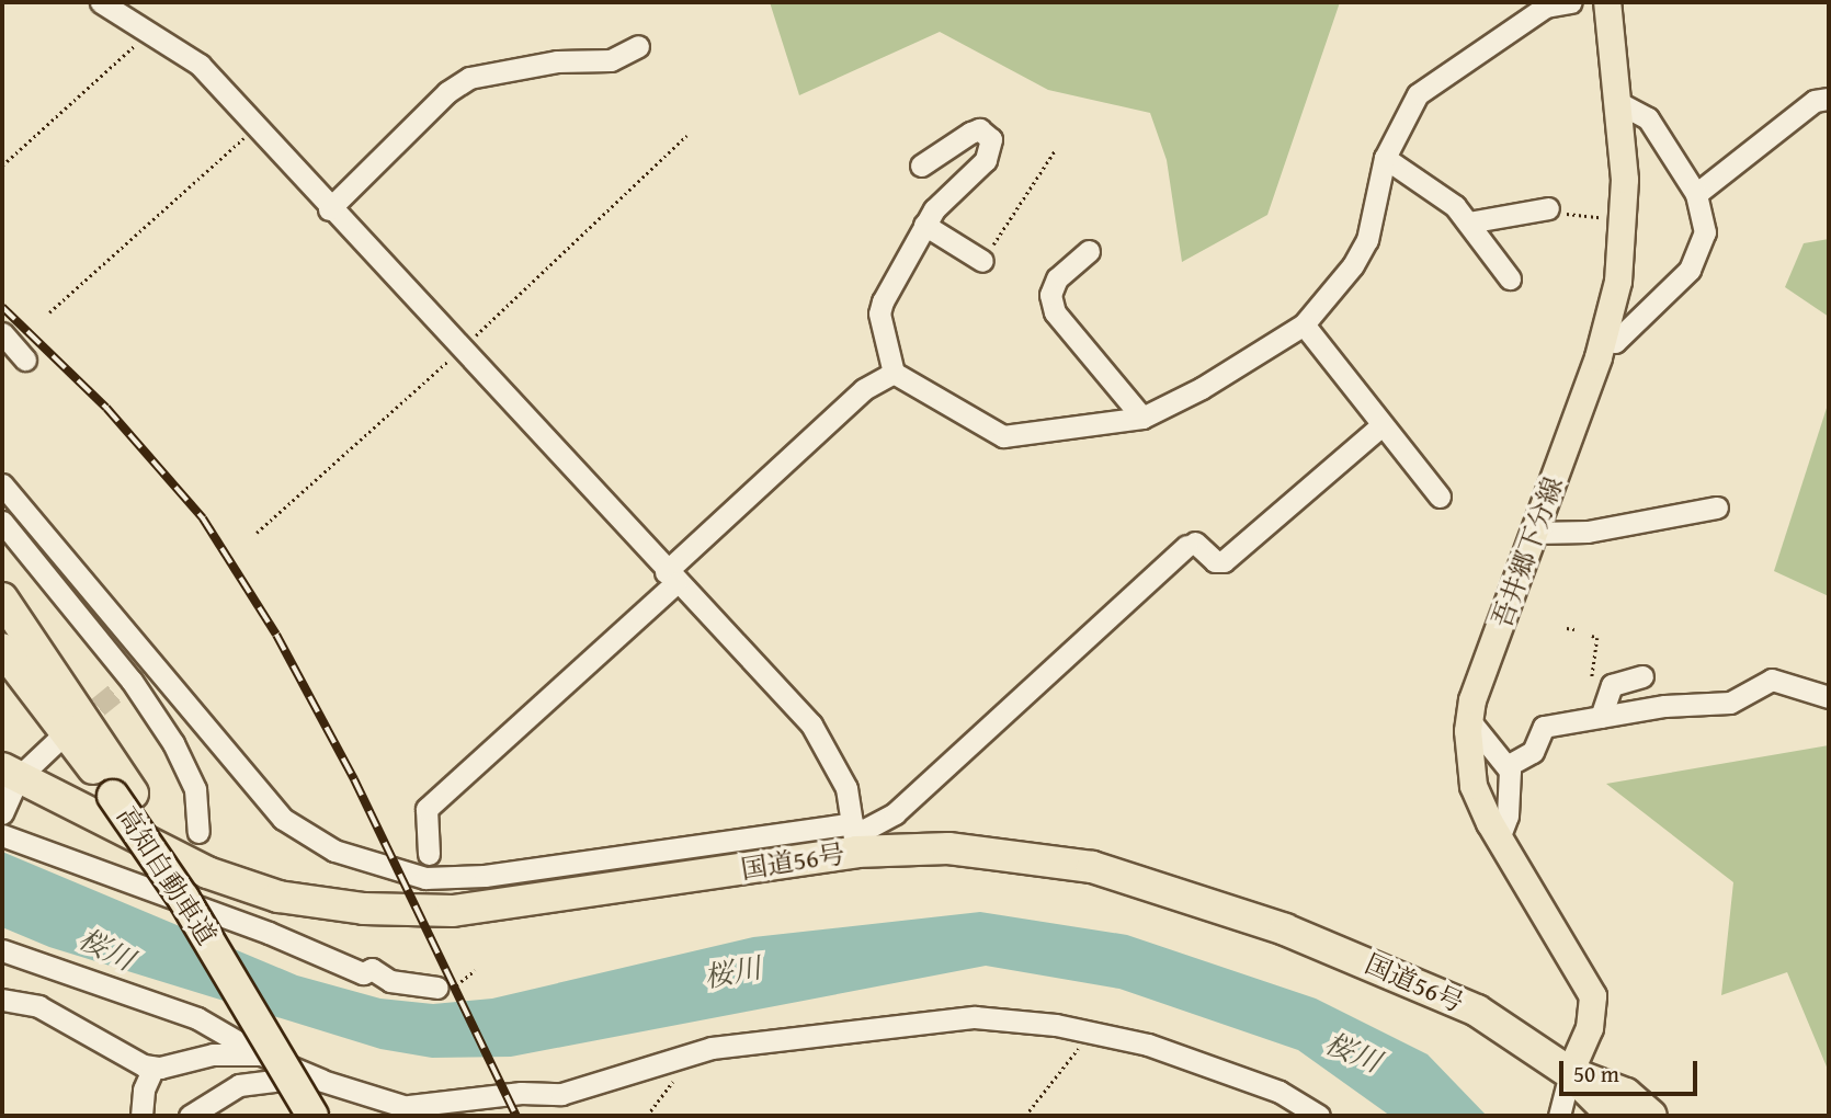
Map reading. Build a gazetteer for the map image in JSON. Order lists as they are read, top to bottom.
{
  "streets": {
    "highway": ["国道56号", "高知自動車道"],
    "main road": ["吾井郷下分線"]
  },
  "crossings": [
    ["吾井郷下分線", "国道56号"]
  ],
  "water": ["桜川"],
  "scale_bar": "50 m"
}
